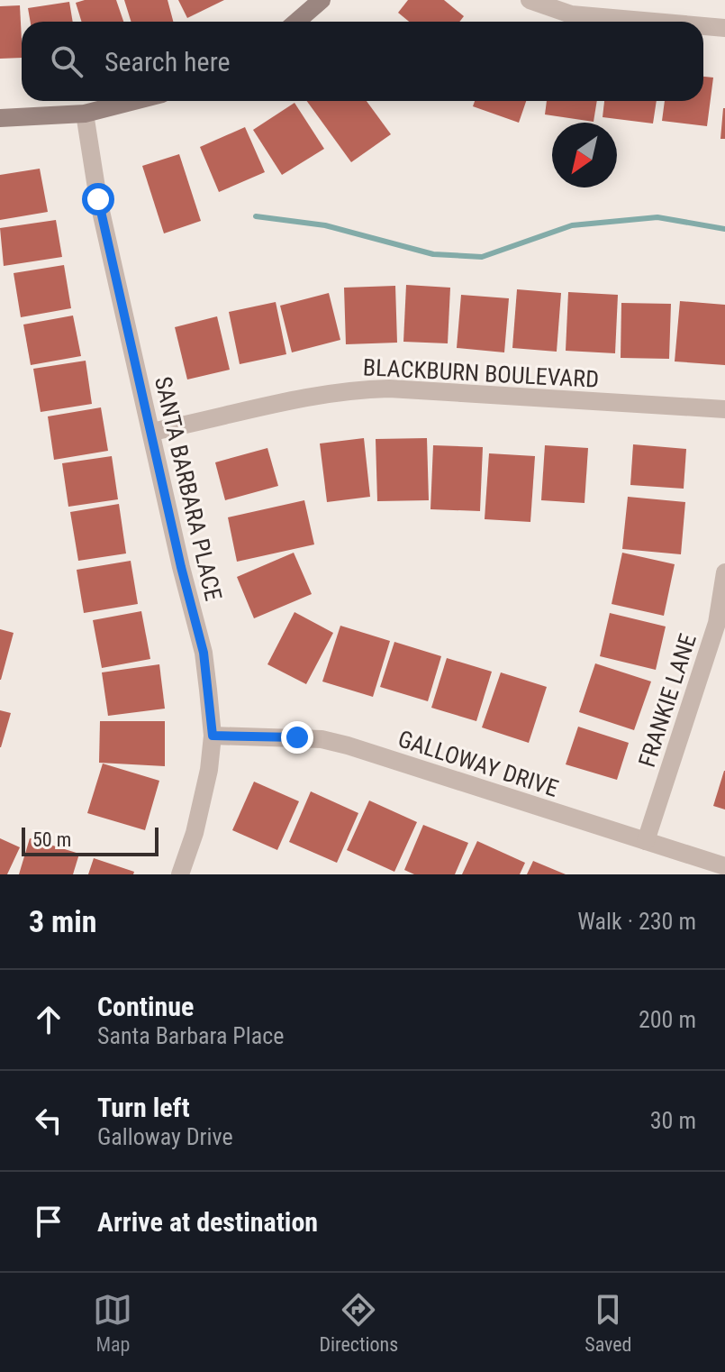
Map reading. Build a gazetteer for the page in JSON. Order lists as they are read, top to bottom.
{
  "streets": {
    "street": [
      "BLACKBURN BOULEVARD",
      "SANTA BARBARA PLACE",
      "FRANKIE LANE",
      "GALLOWAY DRIVE"
    ]
  },
  "crossings": [
    ["BLACKBURN BOULEVARD", "SANTA BARBARA PLACE"],
    ["SANTA BARBARA PLACE", "GALLOWAY DRIVE"],
    ["FRANKIE LANE", "GALLOWAY DRIVE"]
  ],
  "scale_bar": "50 m",
  "north": "bottom left",
  "page": {
    "search": "Search here",
    "scale": "50 m",
    "heading": ["3 min", "Walk · 230 m"],
    "list": [
      ["Continue", "Santa Barbara Place", "200 m"],
      ["Turn left", "Galloway Drive", "30 m"],
      "Arrive at destination"
    ],
    "nav": ["Map", "Directions", "Saved"]
  }
}
